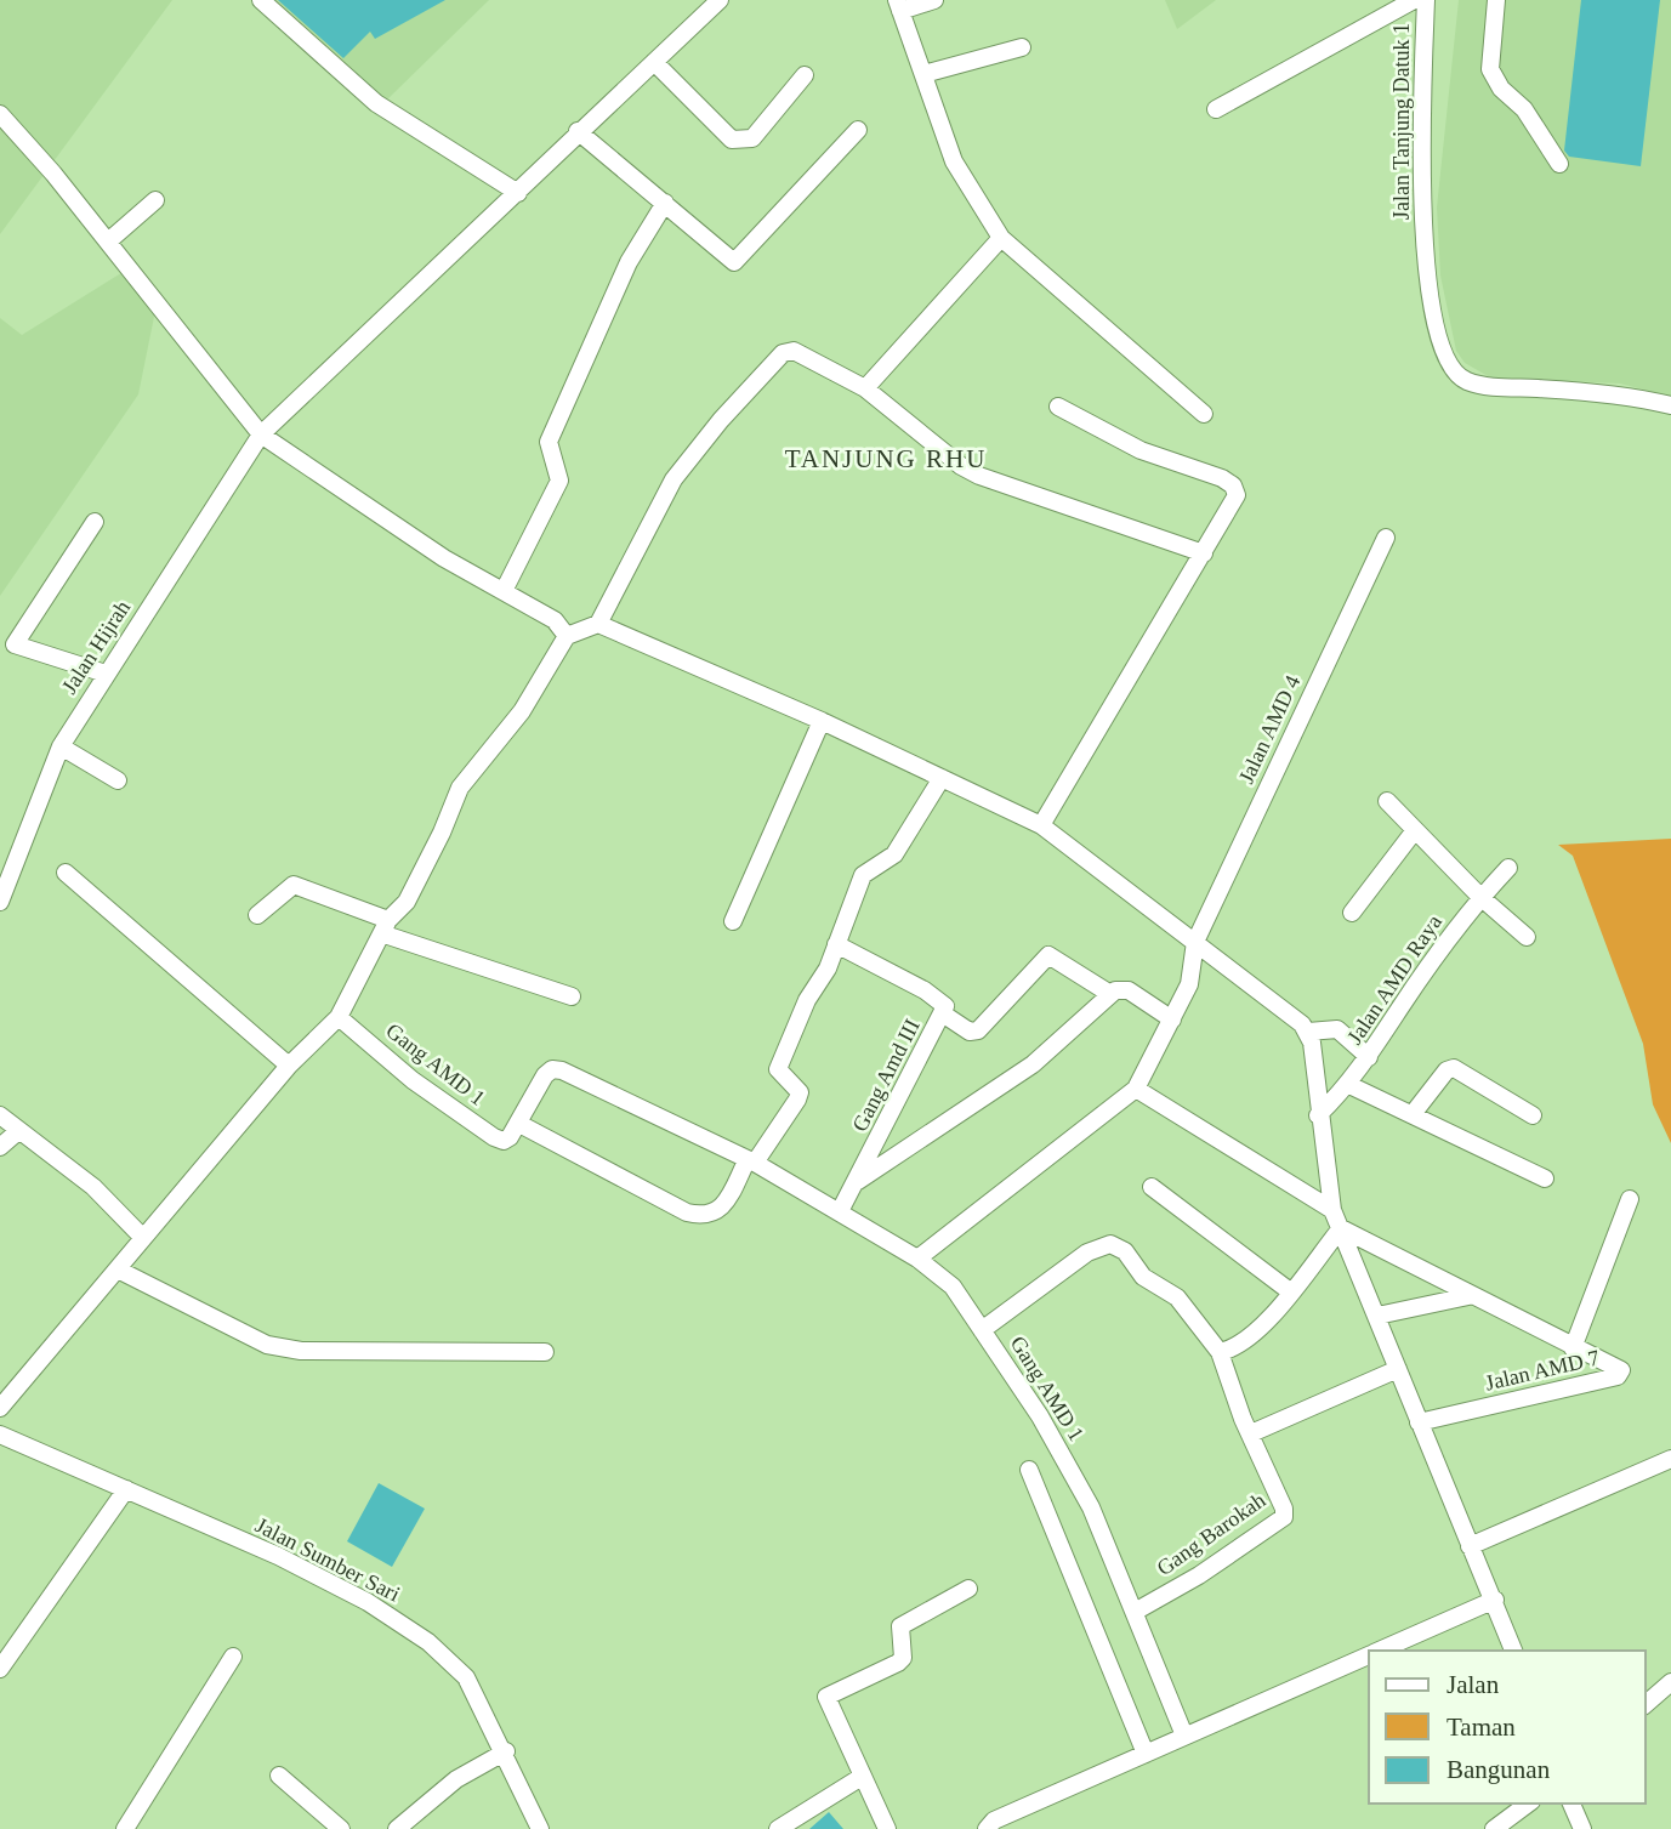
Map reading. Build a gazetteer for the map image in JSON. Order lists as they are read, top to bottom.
{
  "streets": {
    "street": [
      "Jalan Tanjung Datuk 1",
      "Jalan Hijrah",
      "Jalan AMD 4",
      "Jalan AMD Raya",
      "Gang AMD 1",
      "Gang Amd III",
      "Jalan AMD 7",
      "Gang Barokah",
      "Jalan Sumber Sari"
    ]
  },
  "crossings": [
    ["Gang AMD 1", "Gang Amd III"],
    ["Gang AMD 1", "Gang Barokah"]
  ],
  "districts": ["TANJUNG RHU"],
  "legend": ["Jalan", "Taman", "Bangunan"]
}
